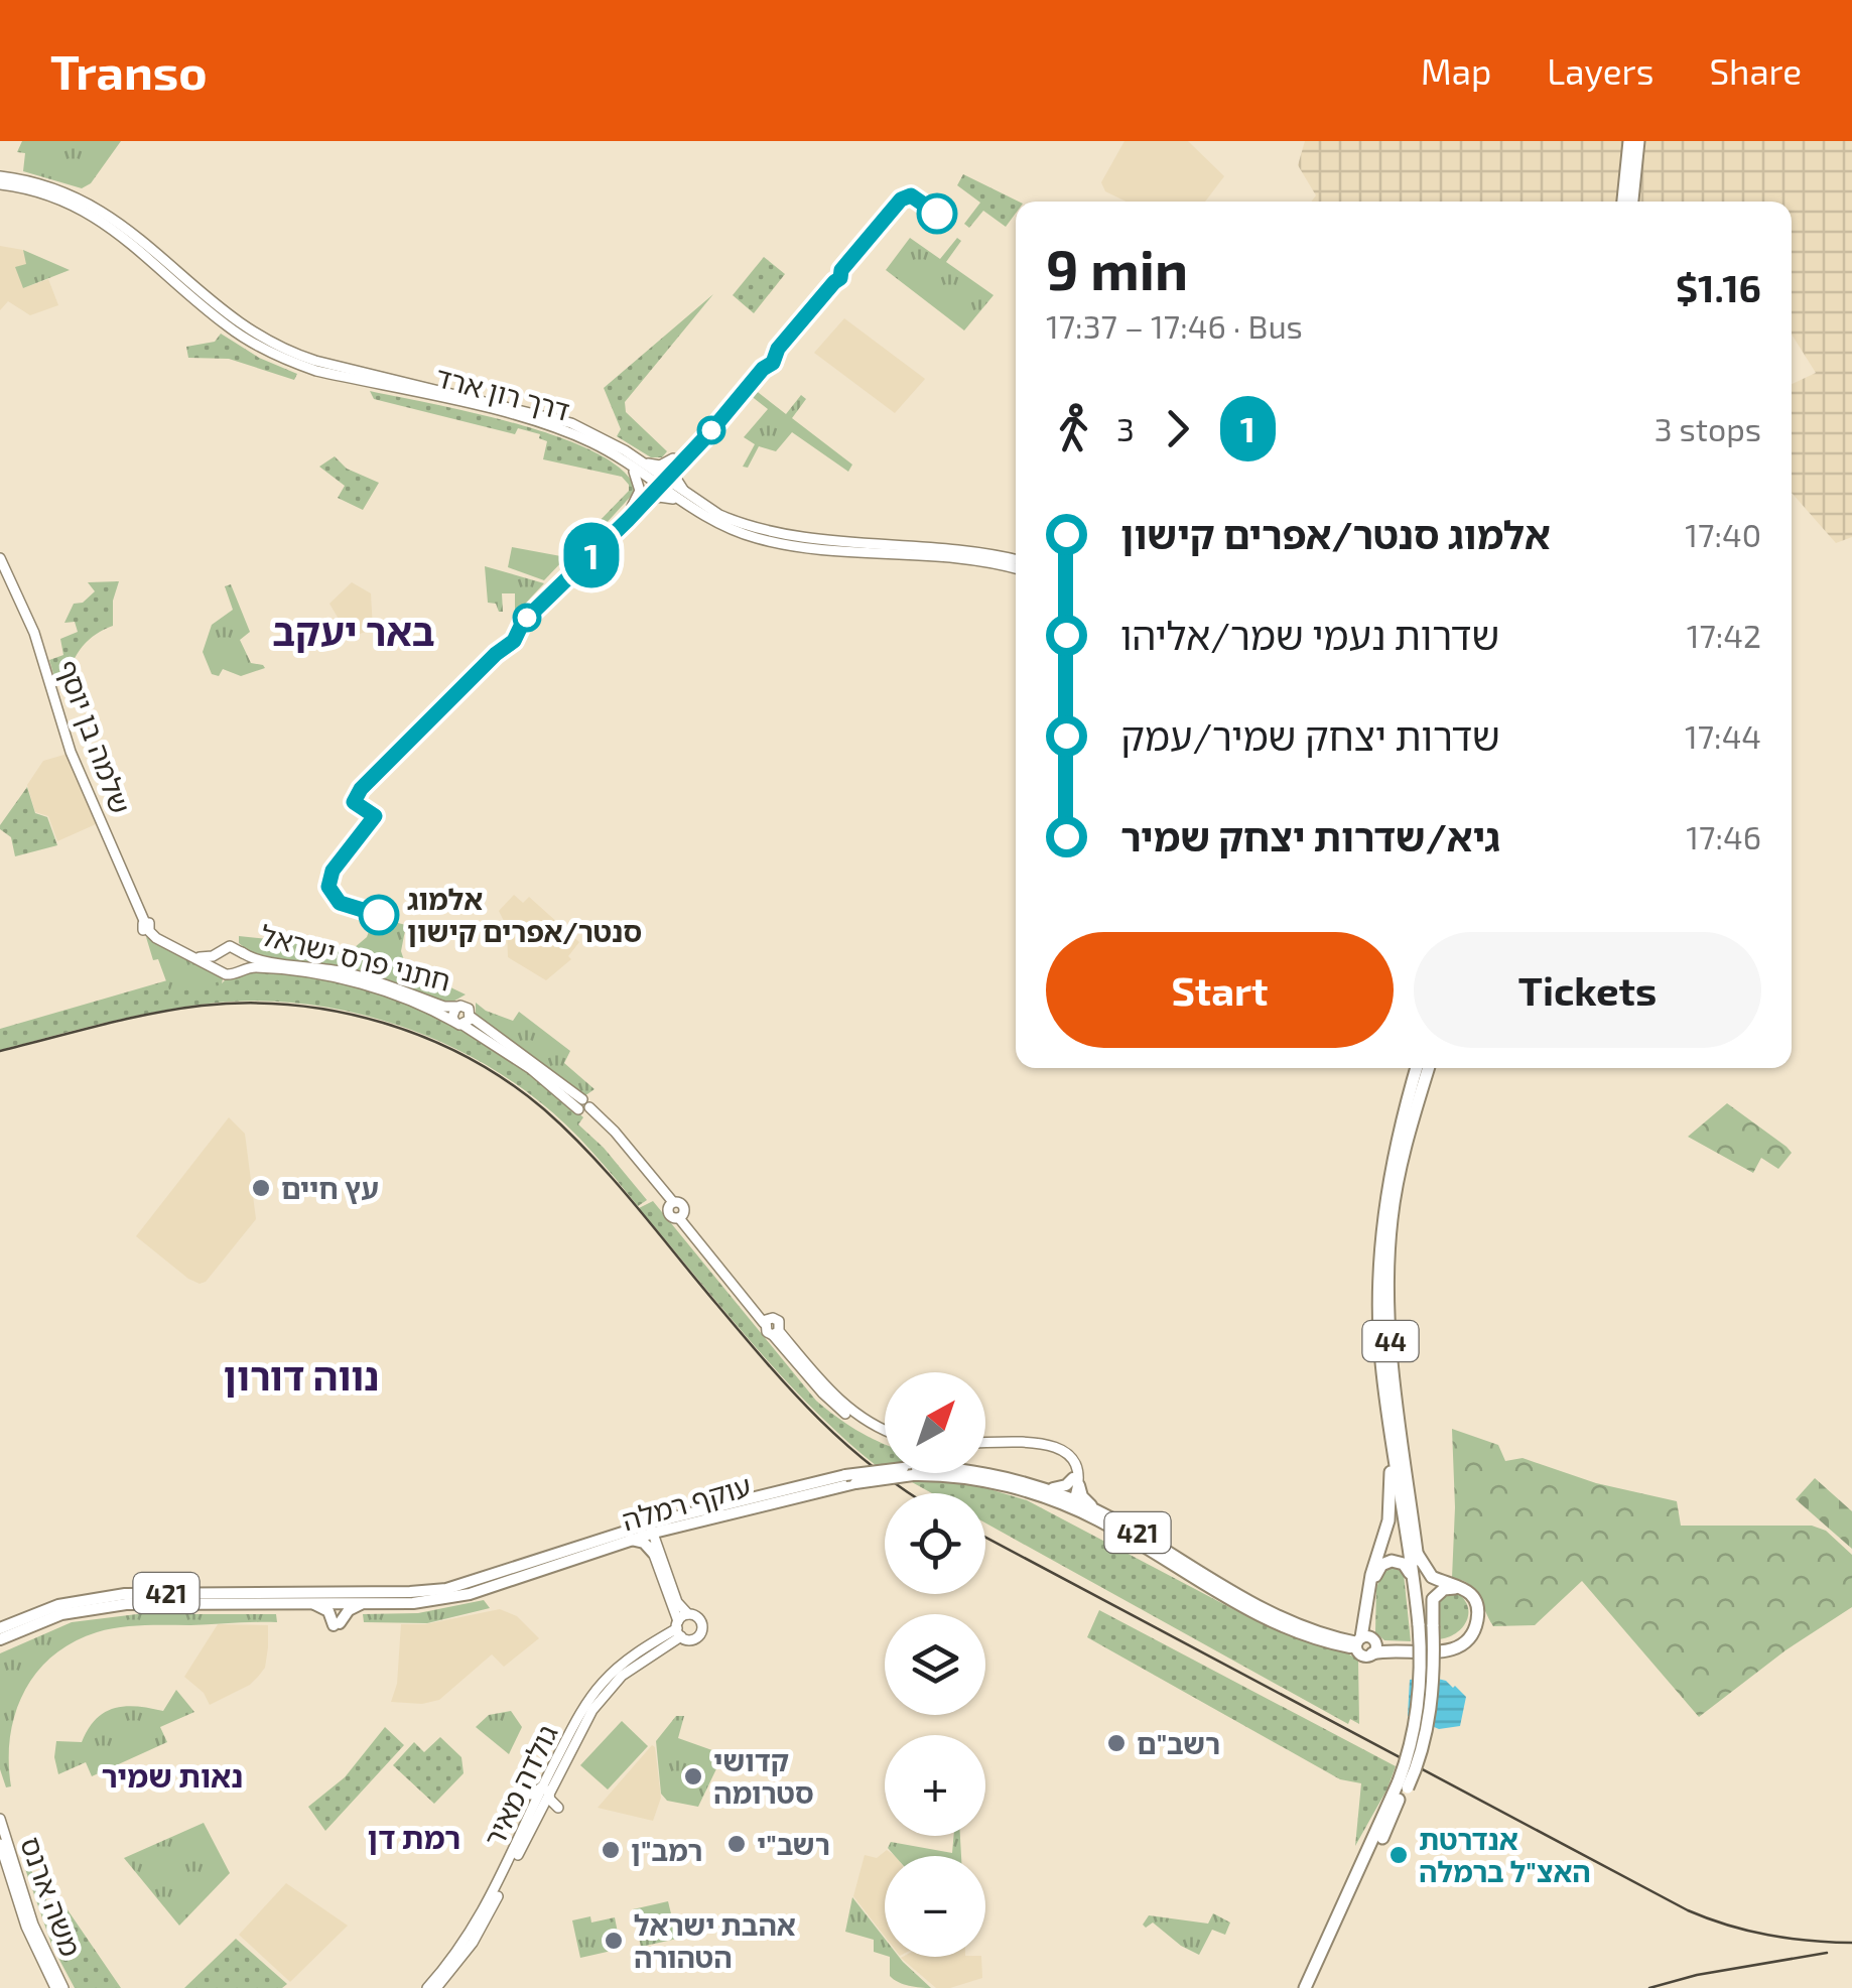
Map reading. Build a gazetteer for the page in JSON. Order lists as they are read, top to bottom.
{
  "streets": {
    "highway": ["44", "421"],
    "main road": [
      "דרך רון ארד",
      "שלמה בן יוסף",
      "חתני פרס ישראל",
      "עוקף רמלה",
      "גולדה מאיר",
      "משה ארנס"
    ]
  },
  "crossings": [
    ["שלמה בן יוסף", "חתני פרס ישראל"],
    ["עוקף רמלה", "421"]
  ],
  "districts": [
    "באר יעקב",
    "נווה דורון",
    "נאות שמיר",
    "רמת דן"
  ],
  "places": [
    "אלמוג סנטר/אפרים קישון",
    "עץ חיים",
    "רשב\"ם",
    "קדושי סטרומה",
    "רשב\"י",
    "רמב\"ן",
    "אנדרטת האצ\"ל ברמלה",
    "אהבת ישראל הטהורה"
  ],
  "lines": ["bus line 1"],
  "north": "top right",
  "page": {
    "header": "Transo",
    "nav": ["Map", "Layers", "Share"],
    "on_map": "1",
    "heading": ["9 min", "17:37 – 17:46 · Bus", "$1.16"],
    "legs": ["3", "1", "3 stops"],
    "list": [
      {
        "name": "אלמוג סנטר/אפרים קישון",
        "value": "17:40"
      },
      {
        "name": "שדרות נעמי שמר/אליהו",
        "value": "17:42"
      },
      {
        "name": "שדרות יצחק שמיר/עמק",
        "value": "17:44"
      },
      {
        "name": "גיא/שדרות יצחק שמיר",
        "value": "17:46"
      }
    ],
    "buttons": ["Start", "Tickets"],
    "map_buttons": ["+", "−"]
  }
}
